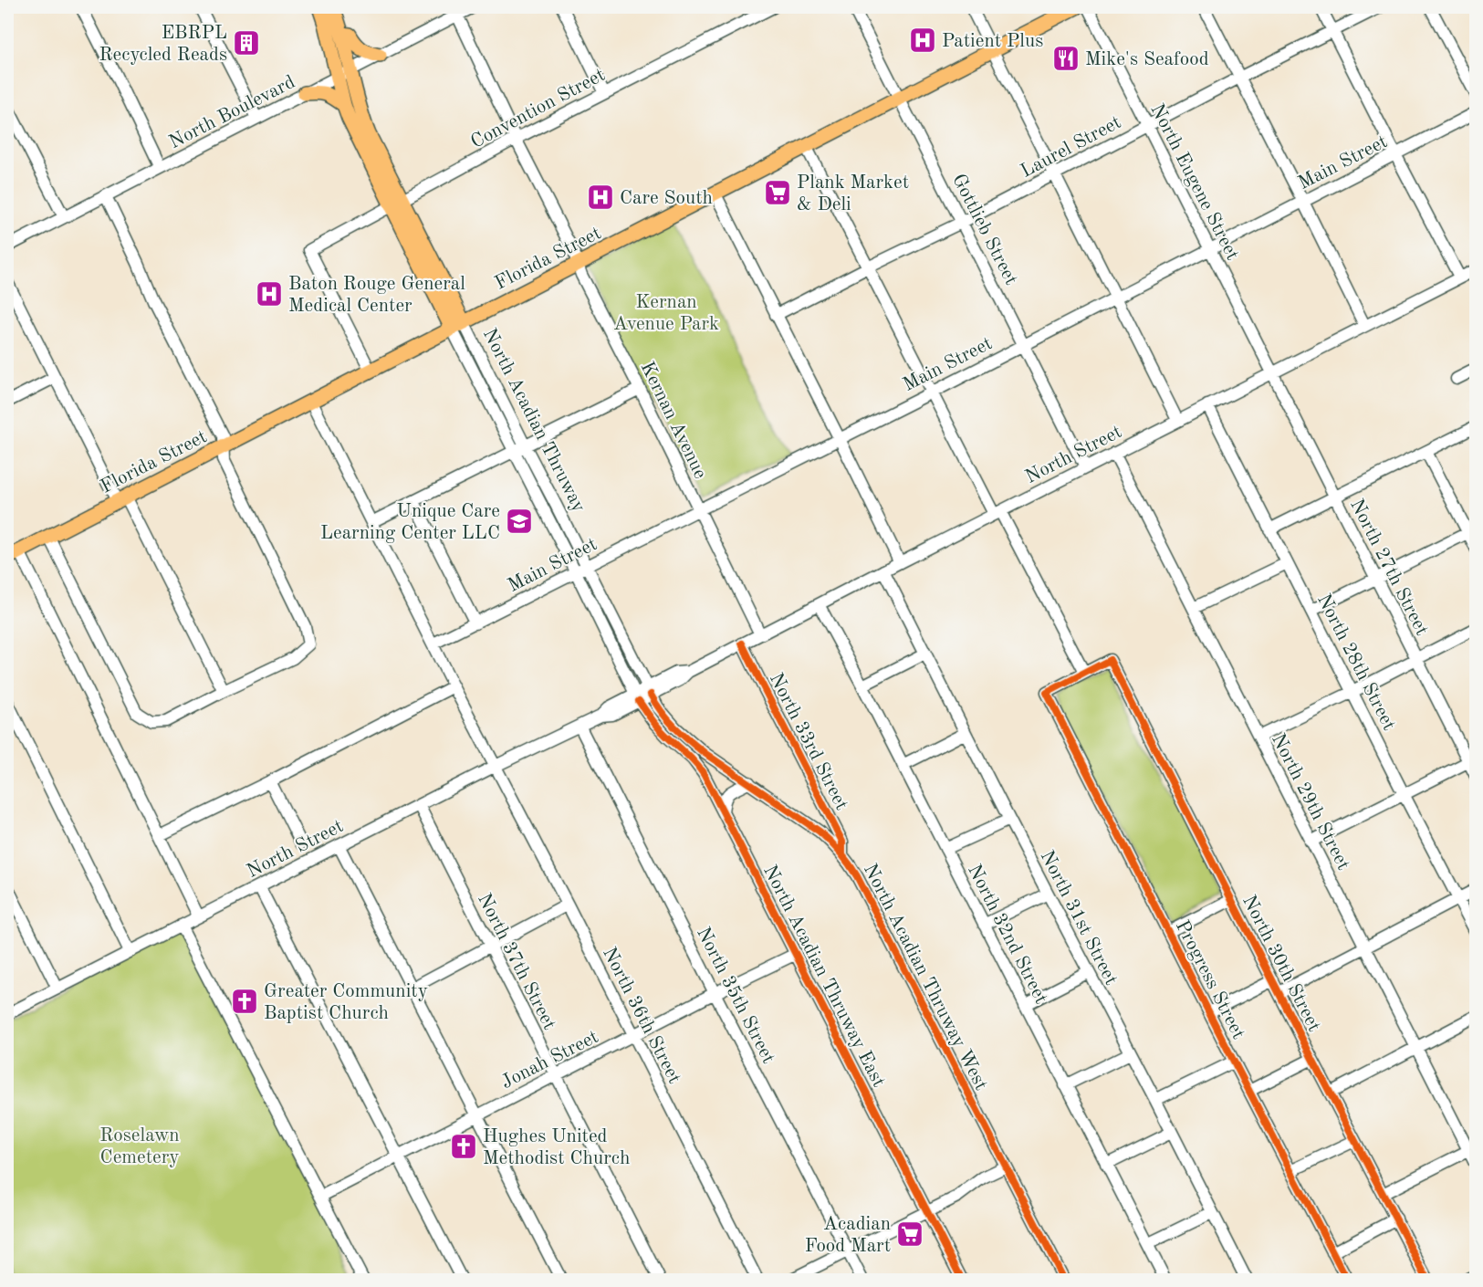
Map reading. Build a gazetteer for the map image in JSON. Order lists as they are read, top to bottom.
{
  "streets": {
    "main road": ["Florida Street", "North Acadian Thruway"],
    "street": [
      "Convention Street",
      "North Boulevard",
      "Laurel Street",
      "Main Street",
      "North Eugene Street",
      "Gottlieb Street",
      "Kernan Avenue",
      "North Street",
      "North 27th Street",
      "North 28th Street",
      "North 33rd Street",
      "North 29th Street",
      "North 31st Street",
      "North 32nd Street",
      "North 37th Street",
      "North 30th Street",
      "North Acadian Thruway East",
      "North Acadian Thruway West",
      "Progress Street",
      "North 35th Street",
      "North 36th Street",
      "Jonah Street"
    ]
  },
  "crossings": [
    ["Convention Street", "Florida Street"],
    ["Convention Street", "North Acadian Thruway"],
    ["Convention Street", "Kernan Avenue"],
    ["North Boulevard", "North Acadian Thruway"],
    ["North Boulevard", "Kernan Avenue"],
    ["Laurel Street", "North Eugene Street"],
    ["Laurel Street", "Gottlieb Street"],
    ["Main Street", "North Eugene Street"],
    ["Main Street", "Gottlieb Street"],
    ["Main Street", "North Acadian Thruway"],
    ["Main Street", "Kernan Avenue"],
    ["Main Street", "North 36th Street"],
    ["North Eugene Street", "North Street"],
    ["North Eugene Street", "North 27th Street"],
    ["Gottlieb Street", "Florida Street"],
    ["Gottlieb Street", "North Street"],
    ["Florida Street", "North Acadian Thruway"],
    ["Florida Street", "Kernan Avenue"],
    ["Florida Street", "North 36th Street"],
    ["North Acadian Thruway", "North Street"],
    ["North Acadian Thruway", "North Acadian Thruway East"],
    ["North Acadian Thruway", "North Acadian Thruway West"],
    ["Kernan Avenue", "North Street"],
    ["North Street", "North 27th Street"],
    ["North Street", "North 28th Street"],
    ["North Street", "North 33rd Street"],
    ["North Street", "North 29th Street"],
    ["North Street", "North 31st Street"],
    ["North Street", "North 32nd Street"],
    ["North Street", "North 37th Street"],
    ["North Street", "North Acadian Thruway East"],
    ["North Street", "North Acadian Thruway West"],
    ["North Street", "North 35th Street"],
    ["North Street", "North 36th Street"],
    ["North 33rd Street", "North Acadian Thruway West"],
    ["North 37th Street", "Jonah Street"],
    ["North 30th Street", "Progress Street"],
    ["North Acadian Thruway East", "Jonah Street"],
    ["North 35th Street", "Jonah Street"],
    ["North 36th Street", "Jonah Street"]
  ],
  "parks": ["Kernan Avenue Park", "Roselawn Cemetery"],
  "places": {
    "hospital": ["Patient Plus", "Care South", "Baton Rouge General Medical Center"],
    "building": ["EBRPL Recycled Reads"],
    "restaurant": ["Mike's Seafood"],
    "supermarket": ["Plank Market & Deli", "Acadian Food Mart"],
    "school or university": ["Unique Care Learning Center LLC"],
    "church": ["Greater Community Baptist Church", "Hughes United Methodist Church"]
  }
}
